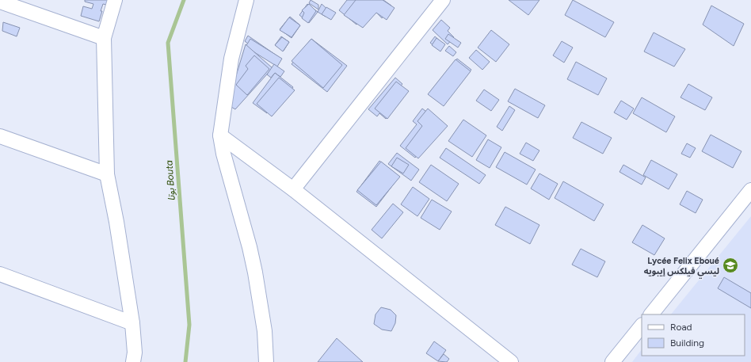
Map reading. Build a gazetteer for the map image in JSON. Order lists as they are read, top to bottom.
{
  "water": ["بوتا Bouta"],
  "places": {
    "school or university": ["Lycée Felix Eboué ليسي فيلكس إيبويه"]
  },
  "legend": ["Road", "Building"]
}
